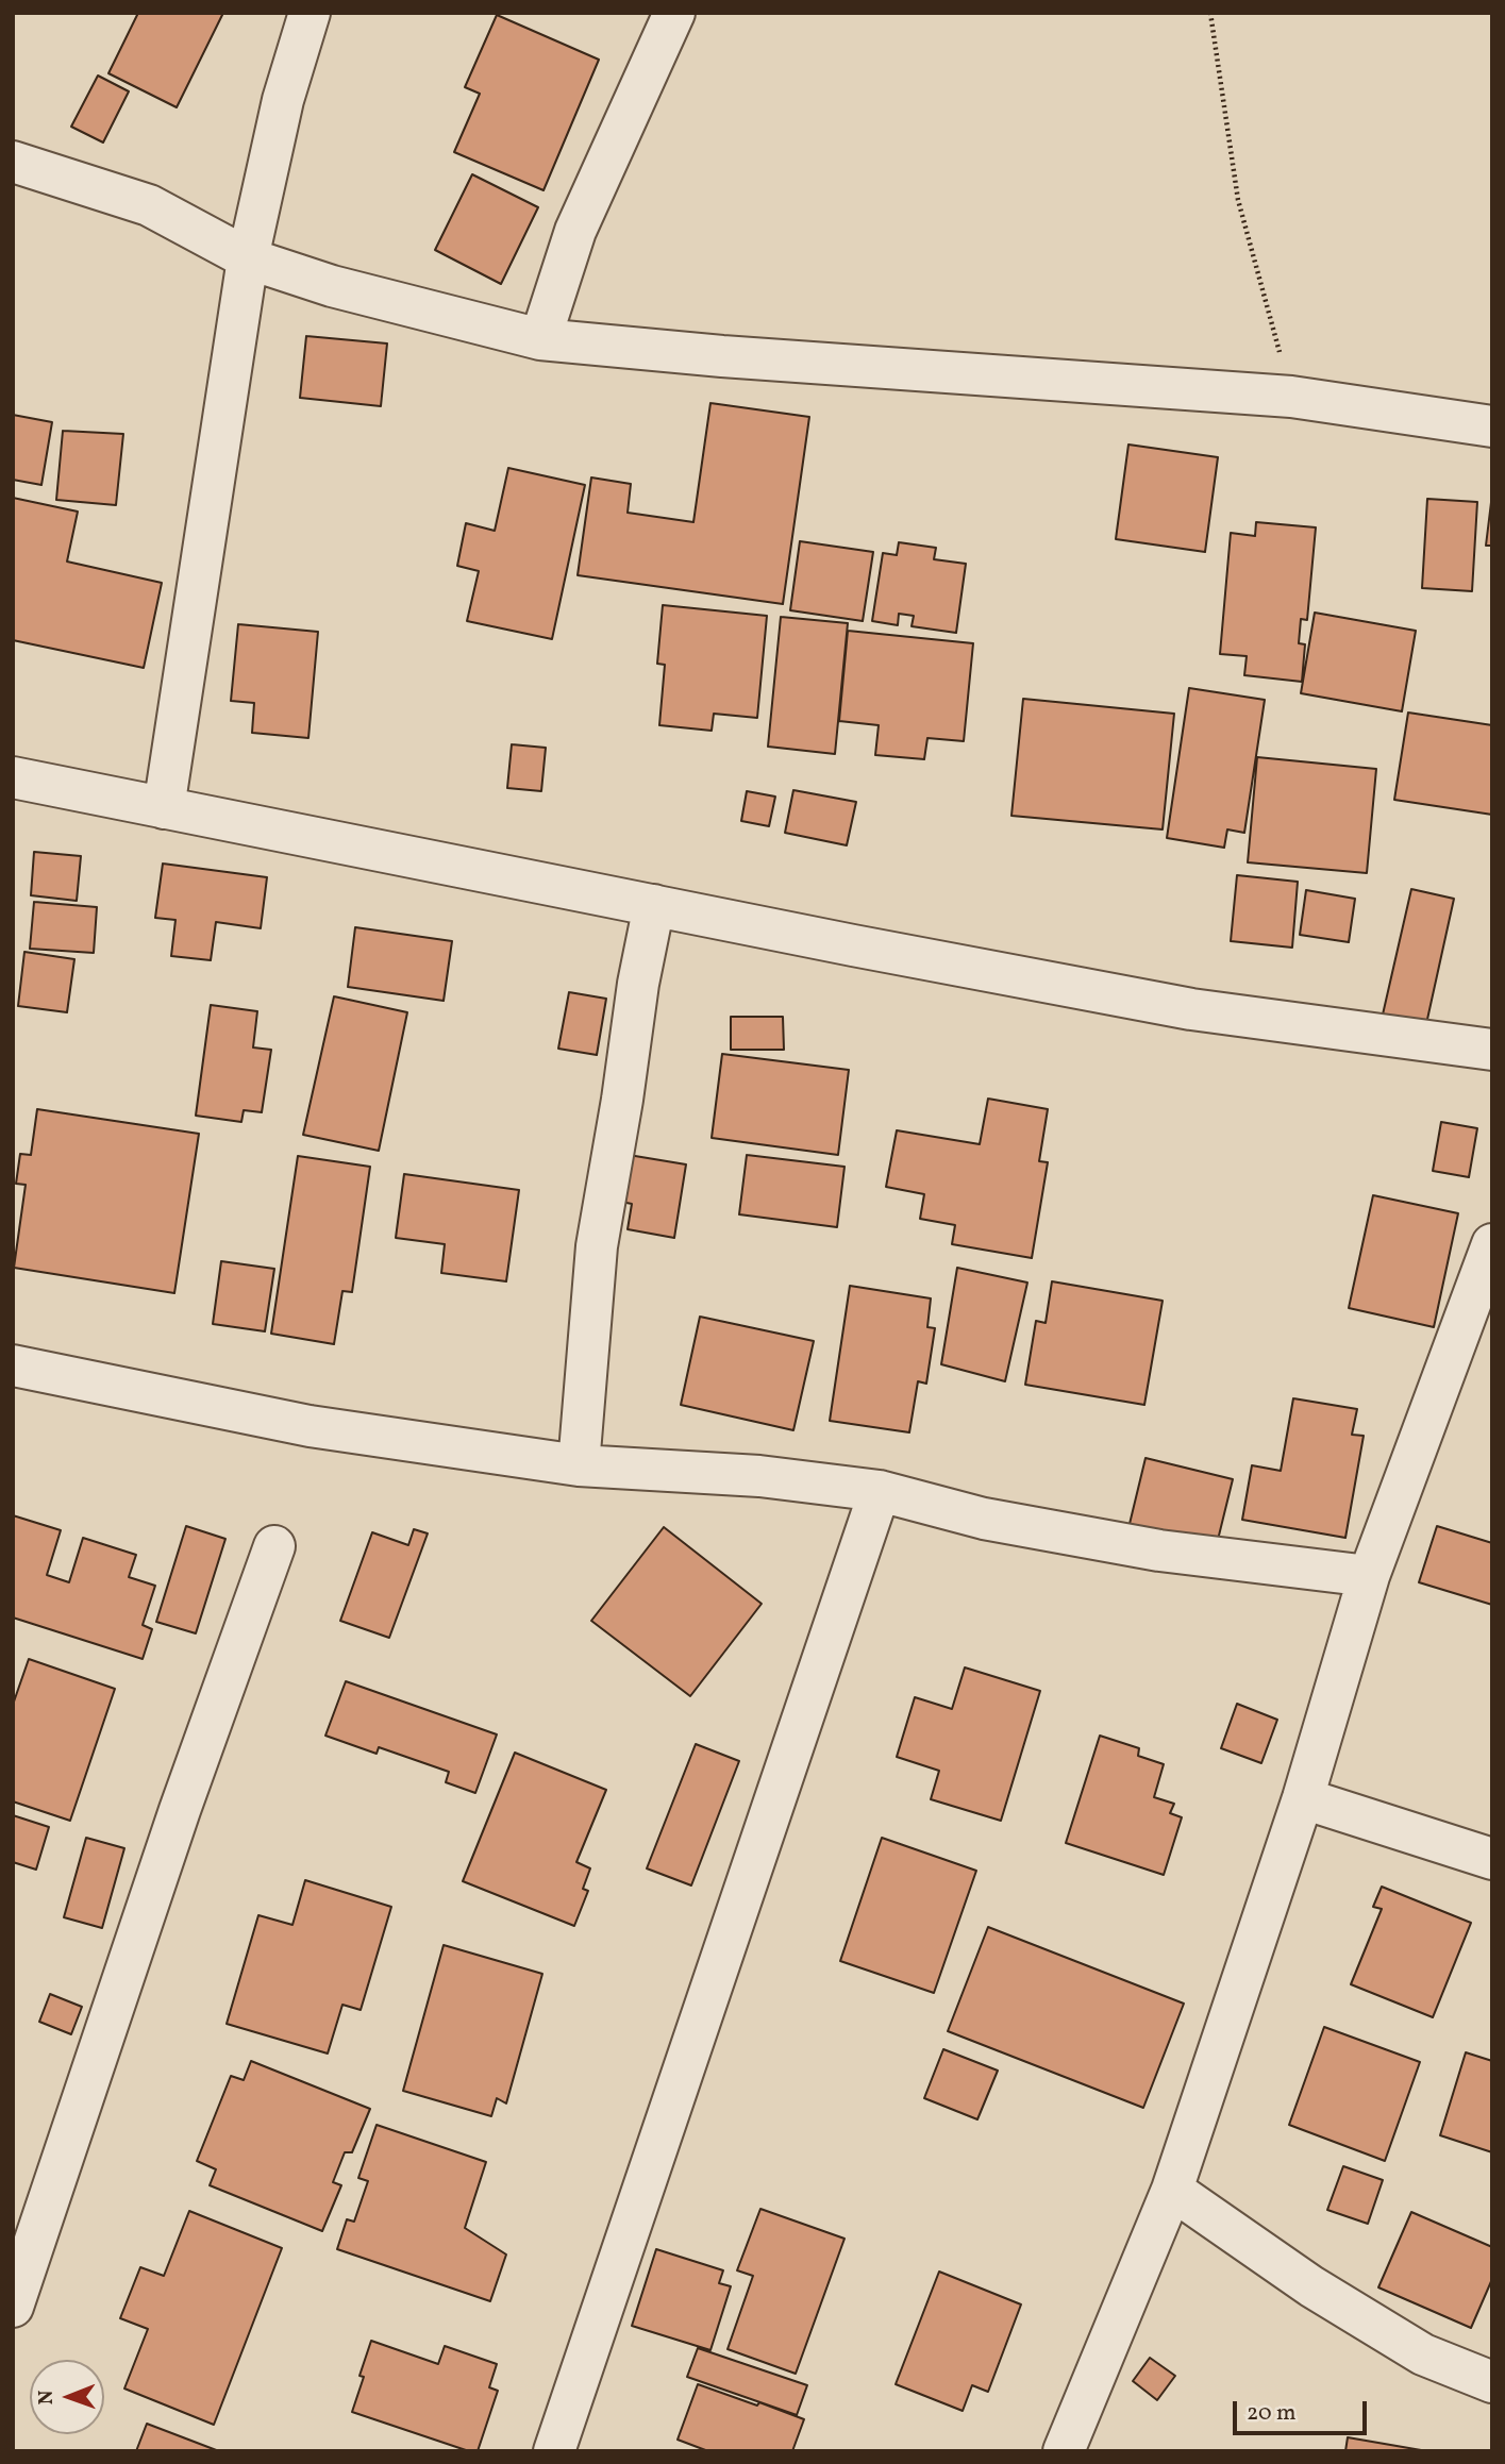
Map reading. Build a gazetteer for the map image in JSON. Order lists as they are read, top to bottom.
{
  "scale_bar": "20 m",
  "north": "left"
}
